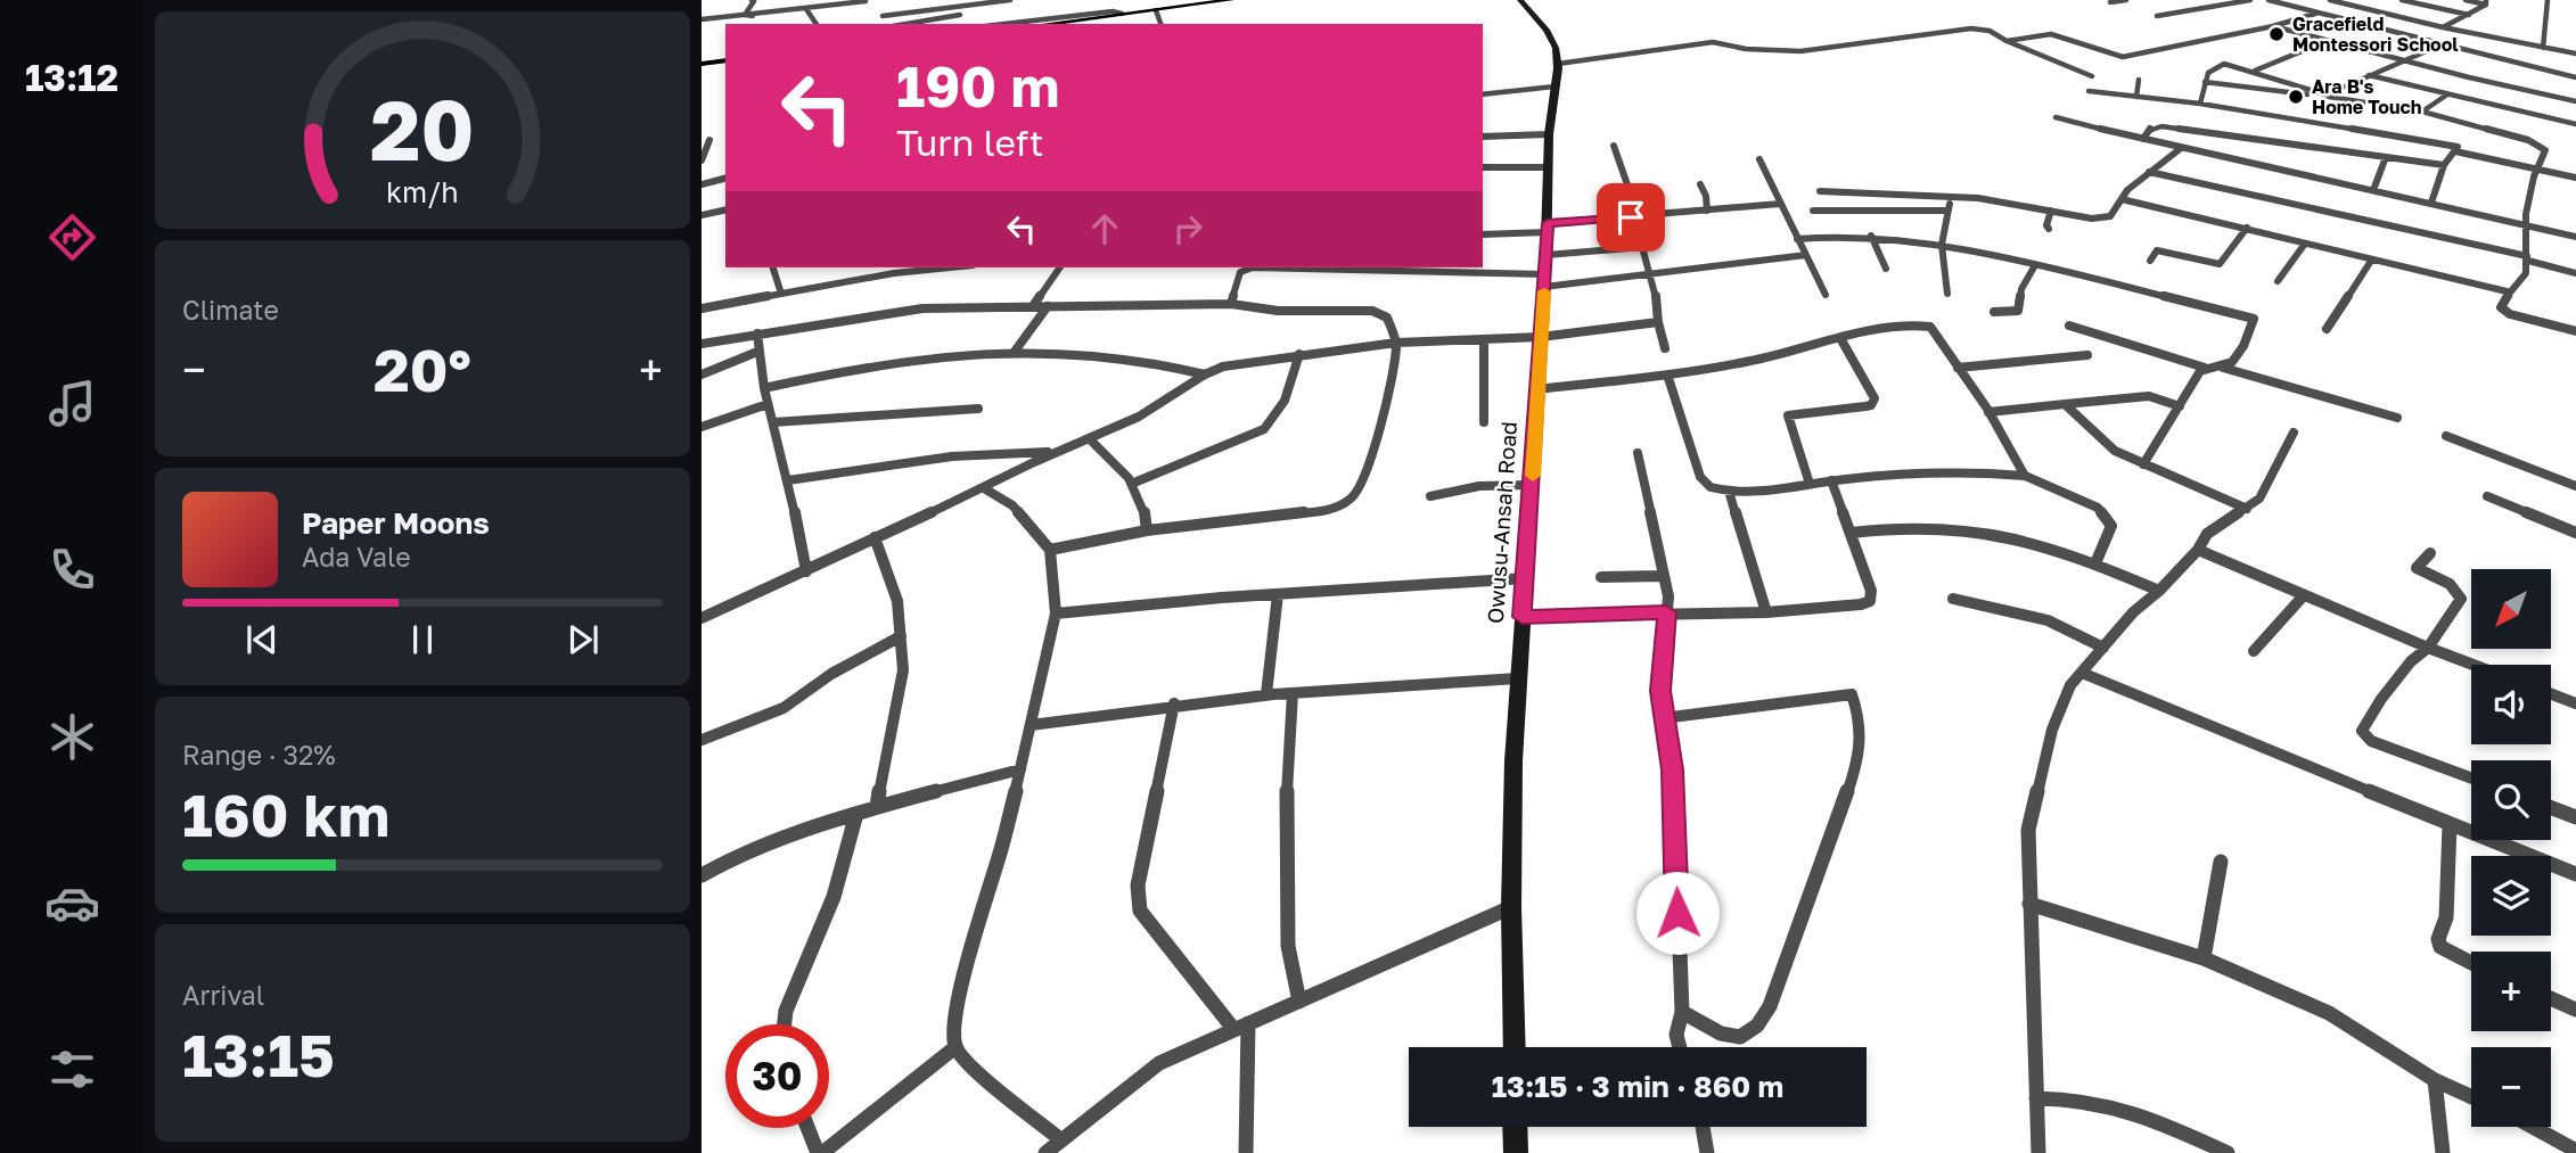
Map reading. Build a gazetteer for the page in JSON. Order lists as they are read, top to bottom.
{
  "streets": {
    "street": ["Owusu-Ansah Road"]
  },
  "places": ["Gracefield Montessori School", "Ara B's Home Touch"],
  "north": "bottom left",
  "page": {
    "tabs": "13:12",
    "turn": ["190 m", "Turn left"],
    "tile": [
      "Climate",
      ["Range · 32%", "160 km"],
      ["Arrival", "13:15"]
    ],
    "heat": ["−", "20°", "+"],
    "song": ["Paper Moons", "Ada Vale"],
    "map_buttons": ["+", "−"],
    "limit": "30",
    "trip": "13:15 · 3 min · 860 m",
    "gauge": ["20", "km/h"]
  }
}
